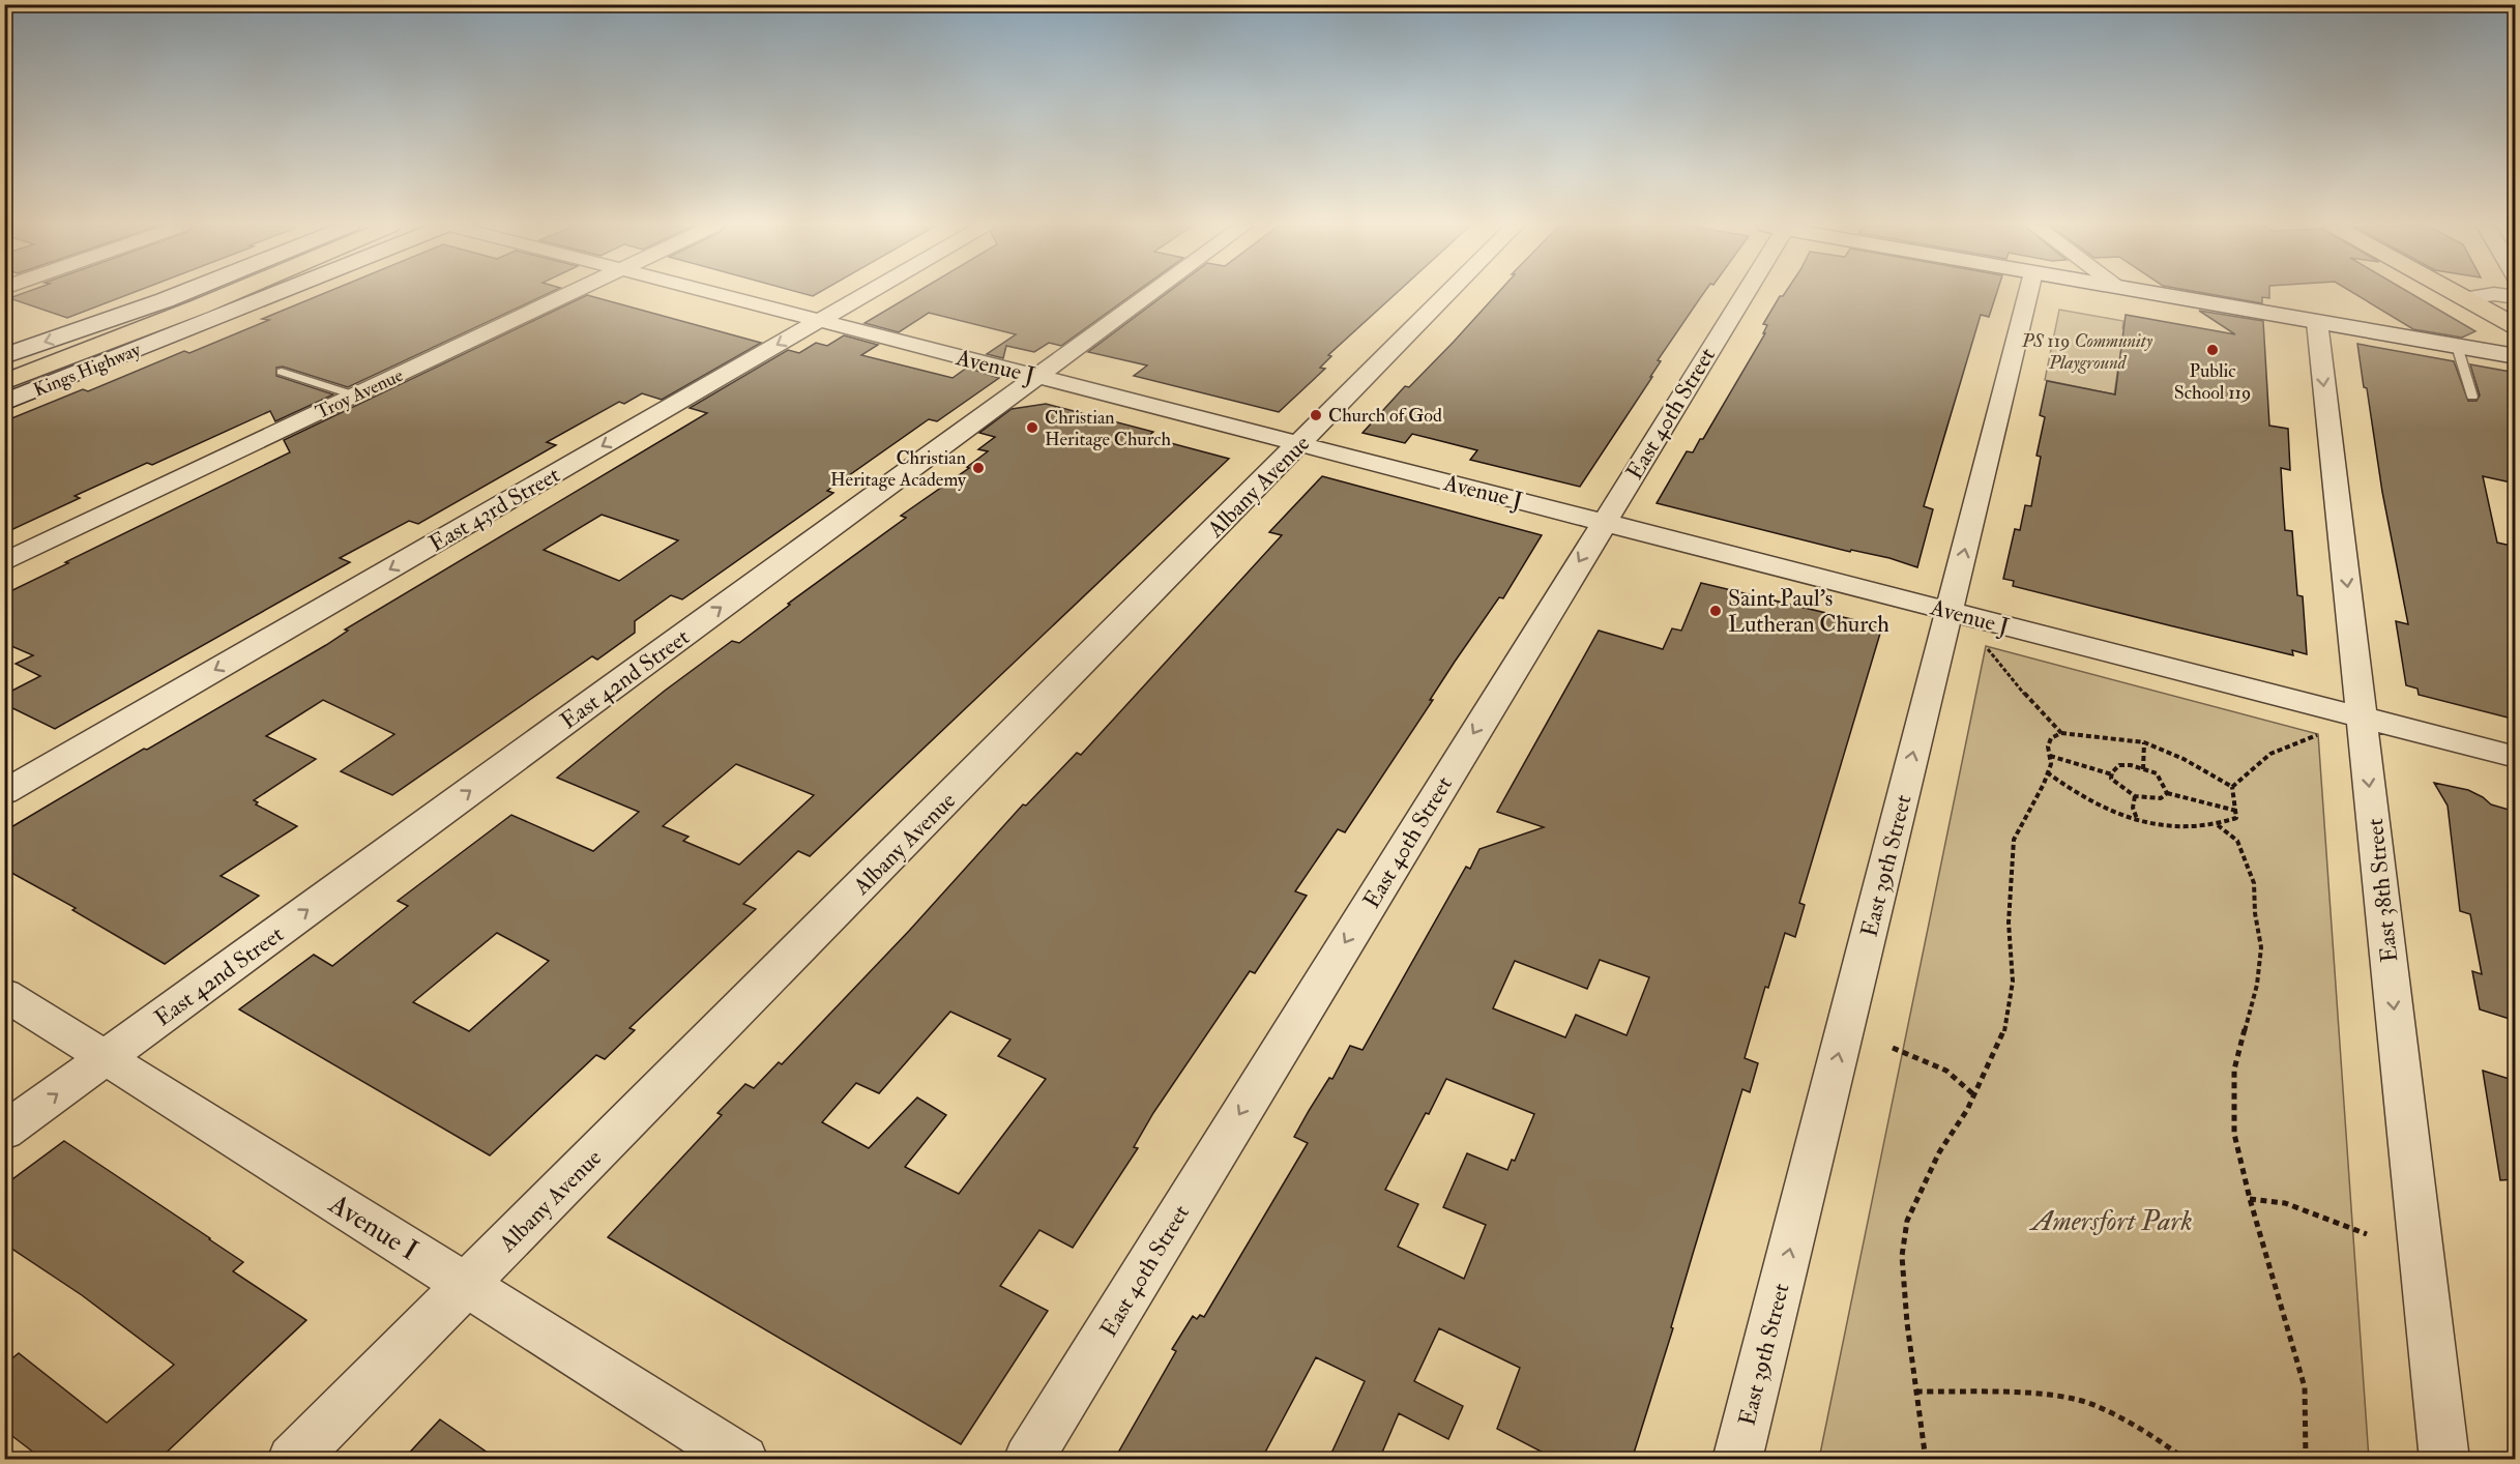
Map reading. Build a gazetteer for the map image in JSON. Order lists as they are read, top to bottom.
{
  "streets": {
    "main road": ["Kings Highway"],
    "street": [
      "Avenue J",
      "Troy Avenue",
      "East 40th Street",
      "Albany Avenue",
      "East 43rd Street",
      "East 42nd Street",
      "East 39th Street",
      "East 38th Street",
      "Avenue I"
    ]
  },
  "crossings": [
    ["Avenue J", "East 40th Street"],
    ["Avenue J", "Albany Avenue"],
    ["Avenue J", "East 43rd Street"],
    ["Avenue J", "East 42nd Street"],
    ["Avenue J", "East 39th Street"],
    ["Avenue J", "East 38th Street"],
    ["Albany Avenue", "Avenue I"],
    ["East 42nd Street", "Avenue I"]
  ],
  "one_way": [
    "East 40th Street",
    "East 43rd Street",
    "East 42nd Street",
    "East 39th Street",
    "East 38th Street"
  ],
  "parks": ["PS 119 Community Playground", "Amersfort Park"],
  "places": [
    "Public School 119",
    "Church of God",
    "Christian Heritage Church",
    "Christian Heritage Academy",
    "Saint Paul's Lutheran Church"
  ]
}
